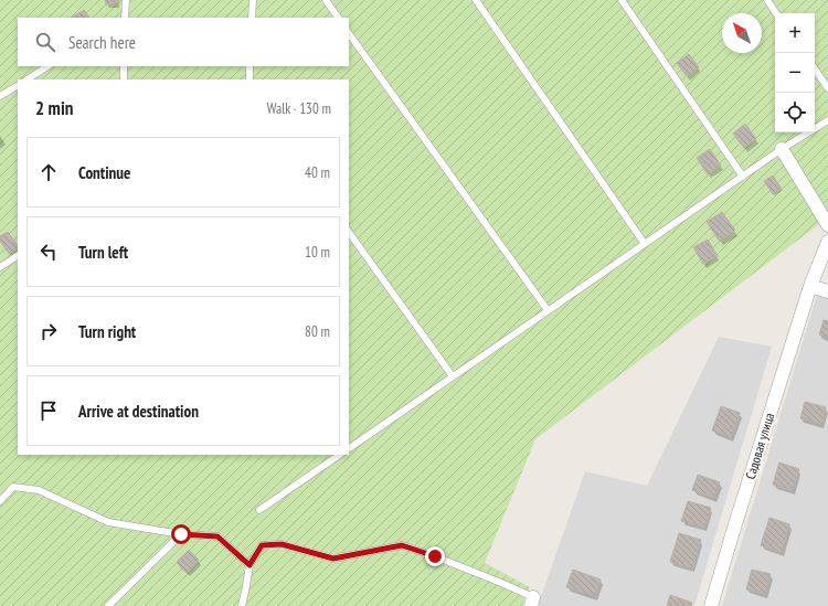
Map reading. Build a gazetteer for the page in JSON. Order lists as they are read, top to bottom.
{
  "streets": {
    "street": ["Садовая улица"]
  },
  "north": "top left",
  "page": {
    "map_buttons": ["+", "−"],
    "search": "Search here",
    "heading": ["2 min", "Walk · 130 m"],
    "list": [
      ["Continue", "40 m"],
      ["Turn left", "10 m"],
      ["Turn right", "80 m"],
      "Arrive at destination"
    ]
  }
}
